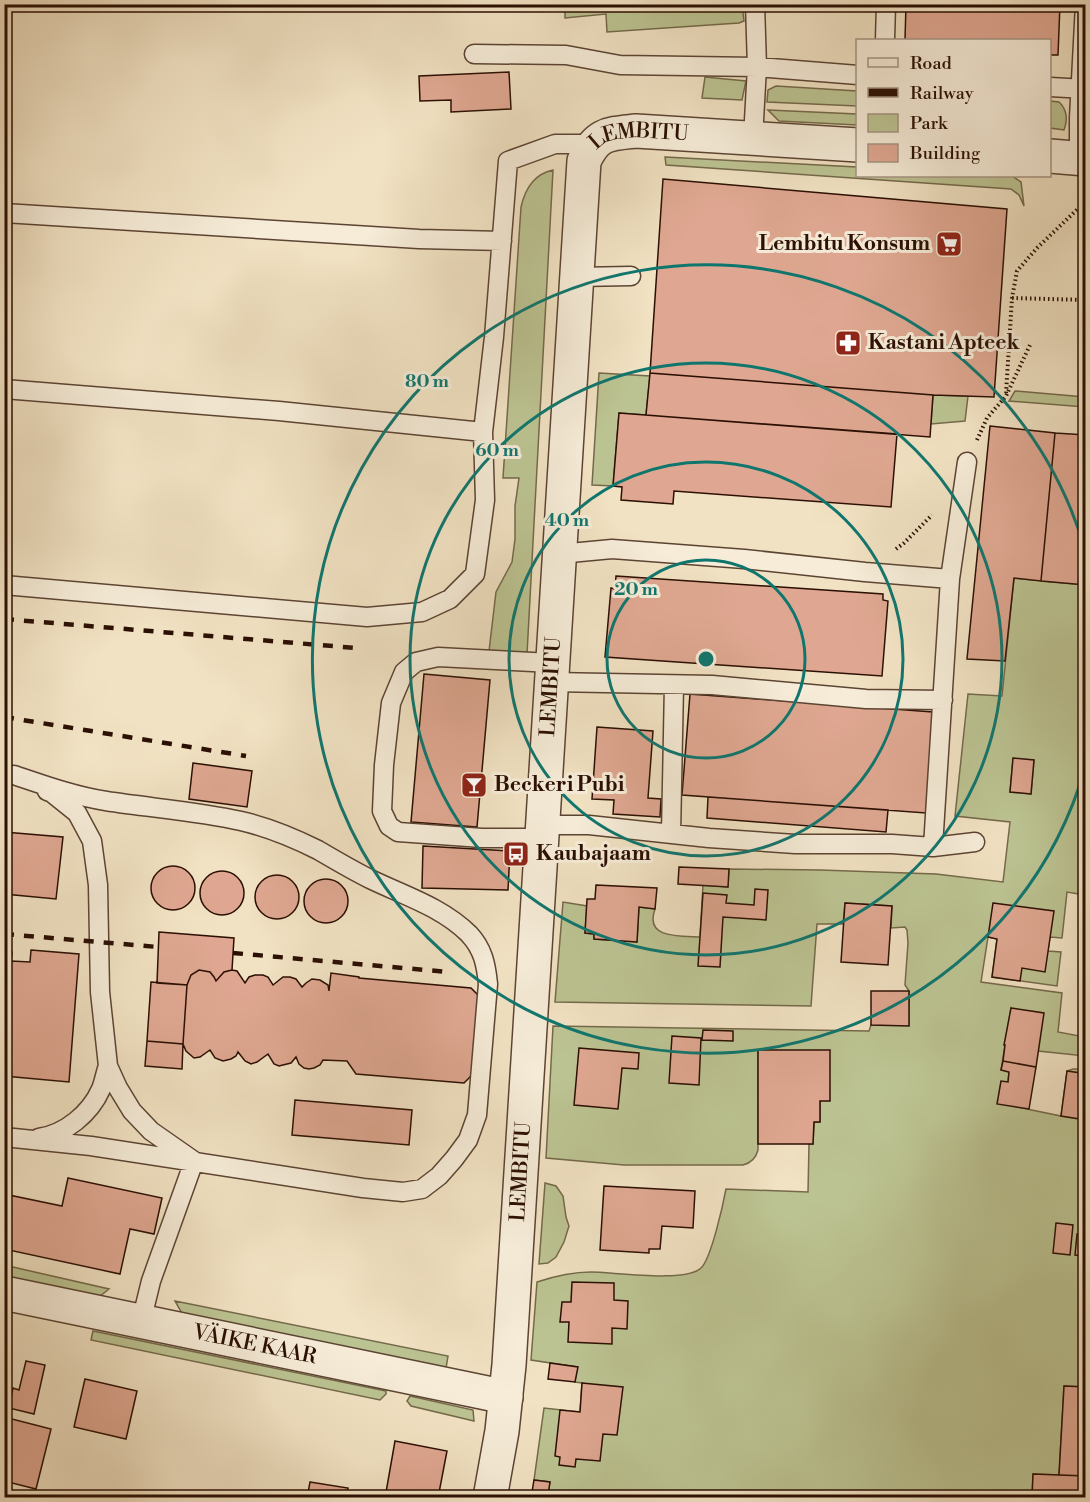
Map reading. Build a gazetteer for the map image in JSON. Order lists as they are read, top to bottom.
{
  "streets": {
    "street": ["LEMBITU", "VÄIKE KAAR"]
  },
  "crossings": [
    ["LEMBITU", "VÄIKE KAAR"]
  ],
  "places": {
    "supermarket": ["Lembitu Konsum"],
    "pharmacy": ["Kastani Apteek"],
    "bar": ["Beckeri Pubi"],
    "bus stop": ["Kaubajaam"]
  },
  "legend": [
    "Road",
    "Railway",
    "Park",
    "Building"
  ],
  "rings": [
    "80 m",
    "60 m",
    "40 m",
    "20 m"
  ]
}
